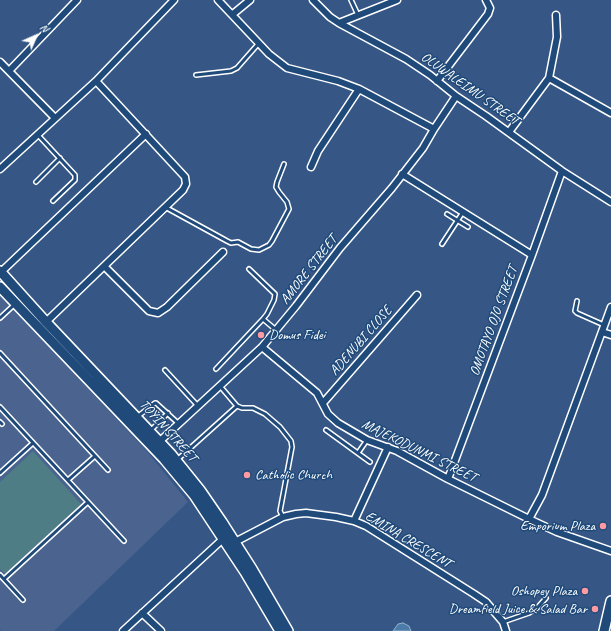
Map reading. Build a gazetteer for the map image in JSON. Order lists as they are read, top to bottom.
{
  "streets": {
    "street": [
      "OLUWALEIMU STREET",
      "AMORE STREET",
      "OMOTAYO OJO STREET",
      "ADENUBI CLOSE",
      "TOYIN STREET",
      "MAJEKODUNMI STREET",
      "EMINA CRESCENT"
    ]
  },
  "crossings": [
    ["OLUWALEIMU STREET", "AMORE STREET"],
    ["OLUWALEIMU STREET", "OMOTAYO OJO STREET"],
    ["AMORE STREET", "TOYIN STREET"],
    ["AMORE STREET", "MAJEKODUNMI STREET"],
    ["OMOTAYO OJO STREET", "MAJEKODUNMI STREET"],
    ["ADENUBI CLOSE", "MAJEKODUNMI STREET"],
    ["TOYIN STREET", "EMINA CRESCENT"]
  ],
  "places": [
    "Domus Fidei",
    "Catholic Church",
    "Emporium Plaza",
    "Oshopey Plaza",
    "Dreamfield Juice & Salad Bar"
  ],
  "north": "top right"
}
